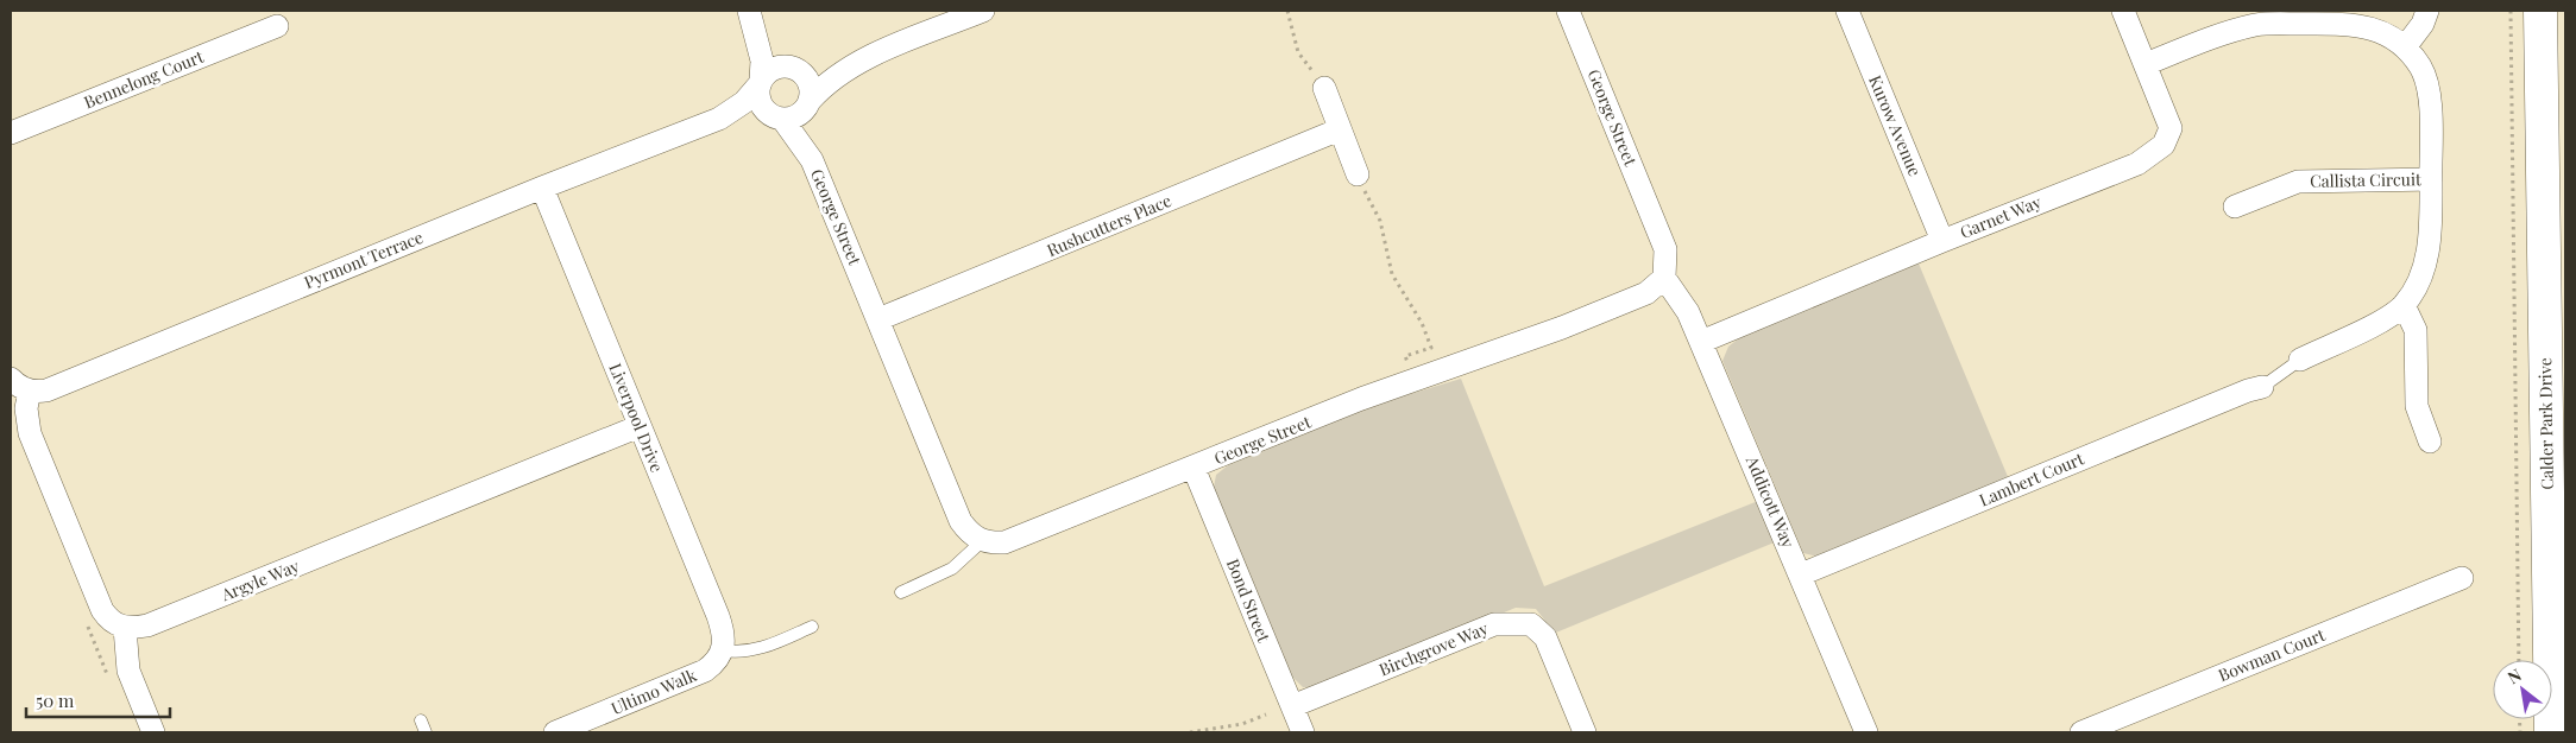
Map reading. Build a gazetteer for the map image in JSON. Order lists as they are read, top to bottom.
{
  "streets": {
    "street": [
      "Bennelong Court",
      "George Street",
      "Kurow Avenue",
      "Callista Circuit",
      "Garnet Way",
      "Rushcutters Place",
      "Pyrmont Terrace",
      "Liverpool Drive",
      "Calder Park Drive",
      "Lambert Court",
      "Addicott Way",
      "Argyle Way",
      "Bond Street",
      "Birchgrove Way",
      "Bowman Court",
      "Ultimo Walk"
    ]
  },
  "crossings": [
    ["George Street", "Rushcutters Place"],
    ["George Street", "Pyrmont Terrace"],
    ["George Street", "Addicott Way"],
    ["George Street", "Bond Street"],
    ["Kurow Avenue", "Garnet Way"],
    ["Callista Circuit", "Garnet Way"],
    ["Garnet Way", "Addicott Way"],
    ["Pyrmont Terrace", "Liverpool Drive"],
    ["Liverpool Drive", "Argyle Way"],
    ["Liverpool Drive", "Ultimo Walk"],
    ["Lambert Court", "Addicott Way"],
    ["Bond Street", "Birchgrove Way"]
  ],
  "scale_bar": "50 m",
  "north": "top left"
}
